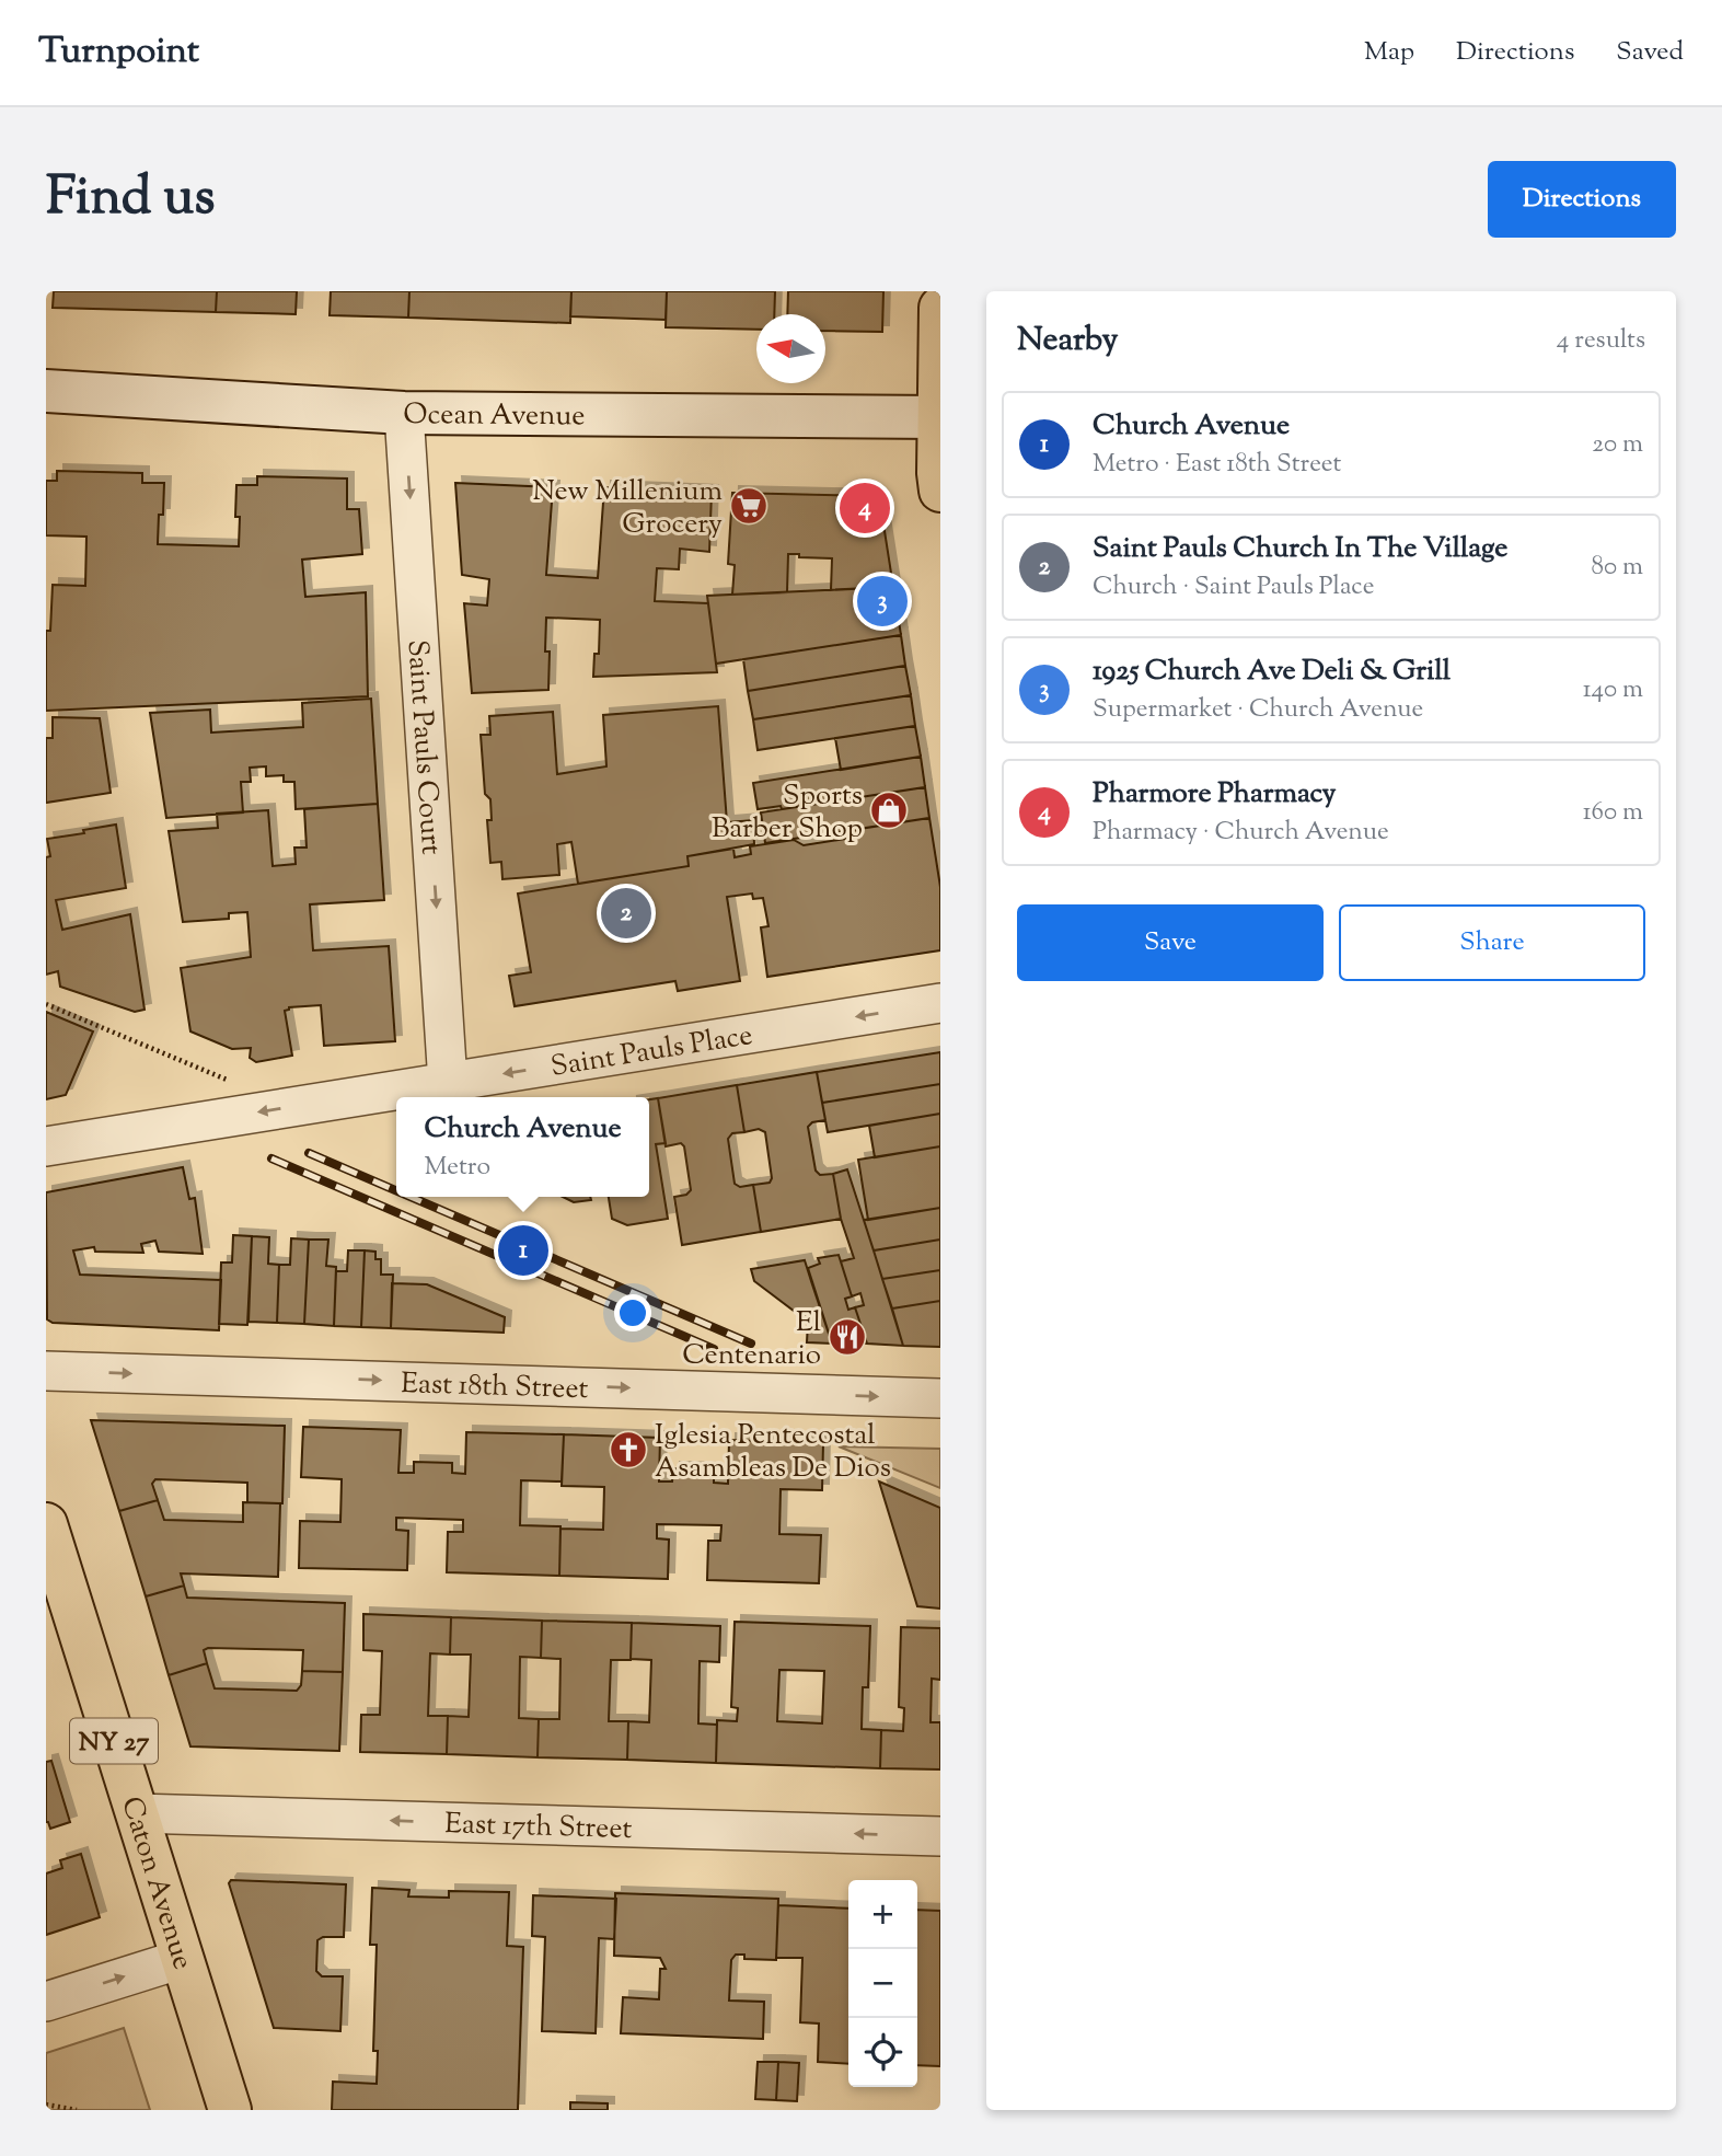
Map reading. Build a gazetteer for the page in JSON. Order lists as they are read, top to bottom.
{
  "streets": {
    "main road": ["Ocean Avenue", "NY 27", "Caton Avenue"],
    "street": [
      "Saint Pauls Court",
      "Saint Pauls Place",
      "East 18th Street",
      "East 17th Street"
    ]
  },
  "crossings": [
    ["Ocean Avenue", "Saint Pauls Court"],
    ["Saint Pauls Court", "Saint Pauls Place"],
    ["East 17th Street", "Caton Avenue"]
  ],
  "one_way": [
    "Saint Pauls Court",
    "Saint Pauls Place",
    "East 18th Street",
    "East 17th Street"
  ],
  "places": {
    "supermarket": ["New Millenium Grocery"],
    "shop": ["Sports Barber Shop"],
    "restaurant": ["El Centenario"],
    "church": ["Iglesia Pentecostal Asambleas De Dios"]
  },
  "north": "left",
  "page": {
    "header": "Turnpoint",
    "nav": ["Map", "Directions", "Saved"],
    "title": "Find us",
    "buttons": [
      "Directions",
      ["Save", "Share"]
    ],
    "heading": ["Nearby", "4 results"],
    "list": [
      {
        "mark": "1",
        "name": "Church Avenue",
        "note": "Metro · East 18th Street",
        "value": "20 m"
      },
      {
        "mark": "2",
        "name": "Saint Pauls Church In The Village",
        "note": "Church · Saint Pauls Place",
        "value": "80 m"
      },
      {
        "mark": "3",
        "name": "1925 Church Ave Deli & Grill",
        "note": "Supermarket · Church Avenue",
        "value": "140 m"
      },
      {
        "mark": "4",
        "name": "Pharmore Pharmacy",
        "note": "Pharmacy · Church Avenue",
        "value": "160 m"
      }
    ],
    "pins": [
      "4",
      "3",
      "2",
      "1"
    ],
    "popup": ["Church Avenue", "Metro"],
    "map_buttons": ["+", "−"]
  }
}
